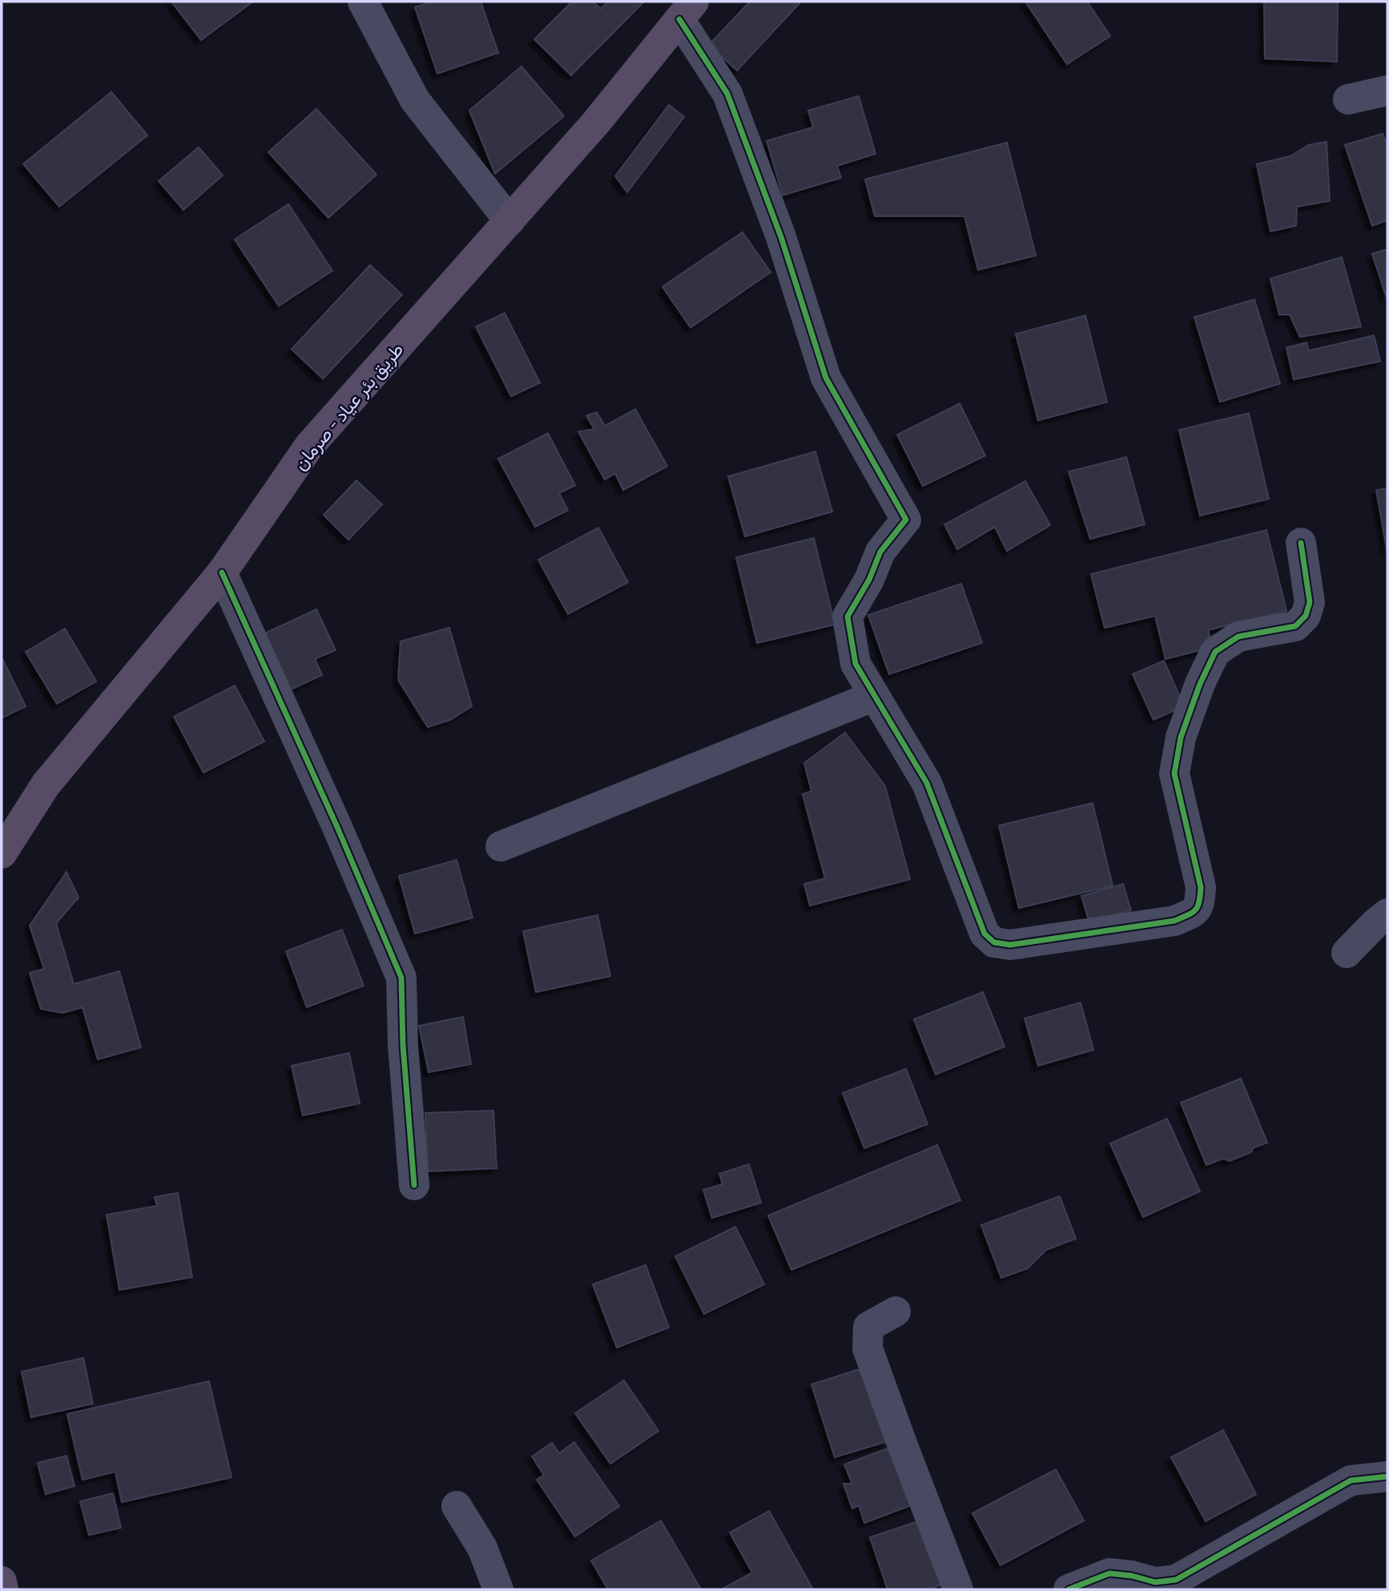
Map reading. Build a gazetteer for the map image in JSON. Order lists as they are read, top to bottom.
{
  "streets": {
    "highway": ["طريق بئر عياد - صرمان"]
  }
}
